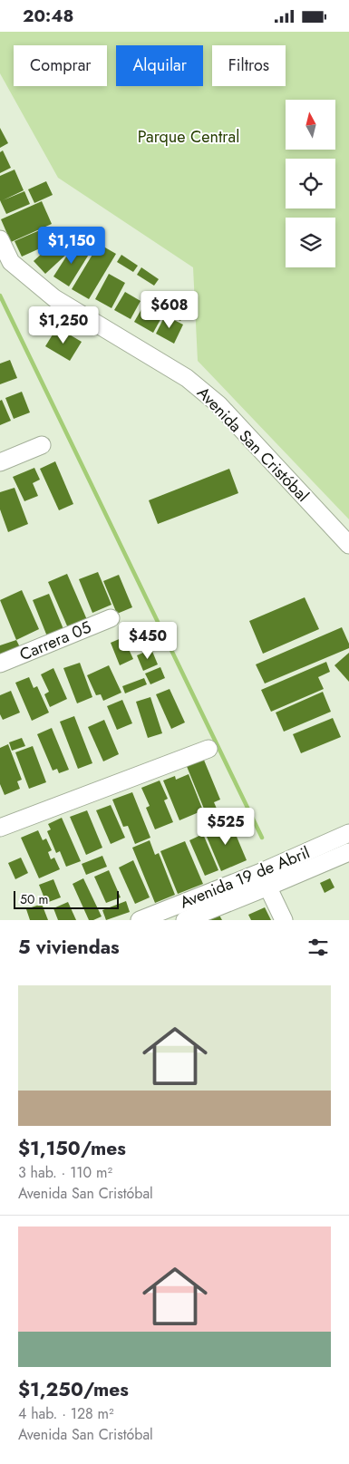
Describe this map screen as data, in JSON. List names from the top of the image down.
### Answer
{
  "streets": {
    "street": ["Avenida San Cristóbal", "Carrera 05", "Avenida 19 de Abril"]
  },
  "parks": ["Parque Central"],
  "scale_bar": "50 m",
  "north": "top",
  "page": {
    "status": "20:48",
    "chip": ["Comprar", "Alquilar", "Filtros"],
    "price": [
      "$1,150",
      "$608",
      "$1,250",
      "$450",
      "$525"
    ],
    "scale": "50 m",
    "heading": "5 viviendas",
    "list": [
      {
        "name": "$1,150/mes",
        "note": "3 hab. · 110 m² · Avenida San Cristóbal"
      },
      {
        "name": "$1,250/mes",
        "note": "4 hab. · 128 m² · Avenida San Cristóbal"
      }
    ]
  }
}
